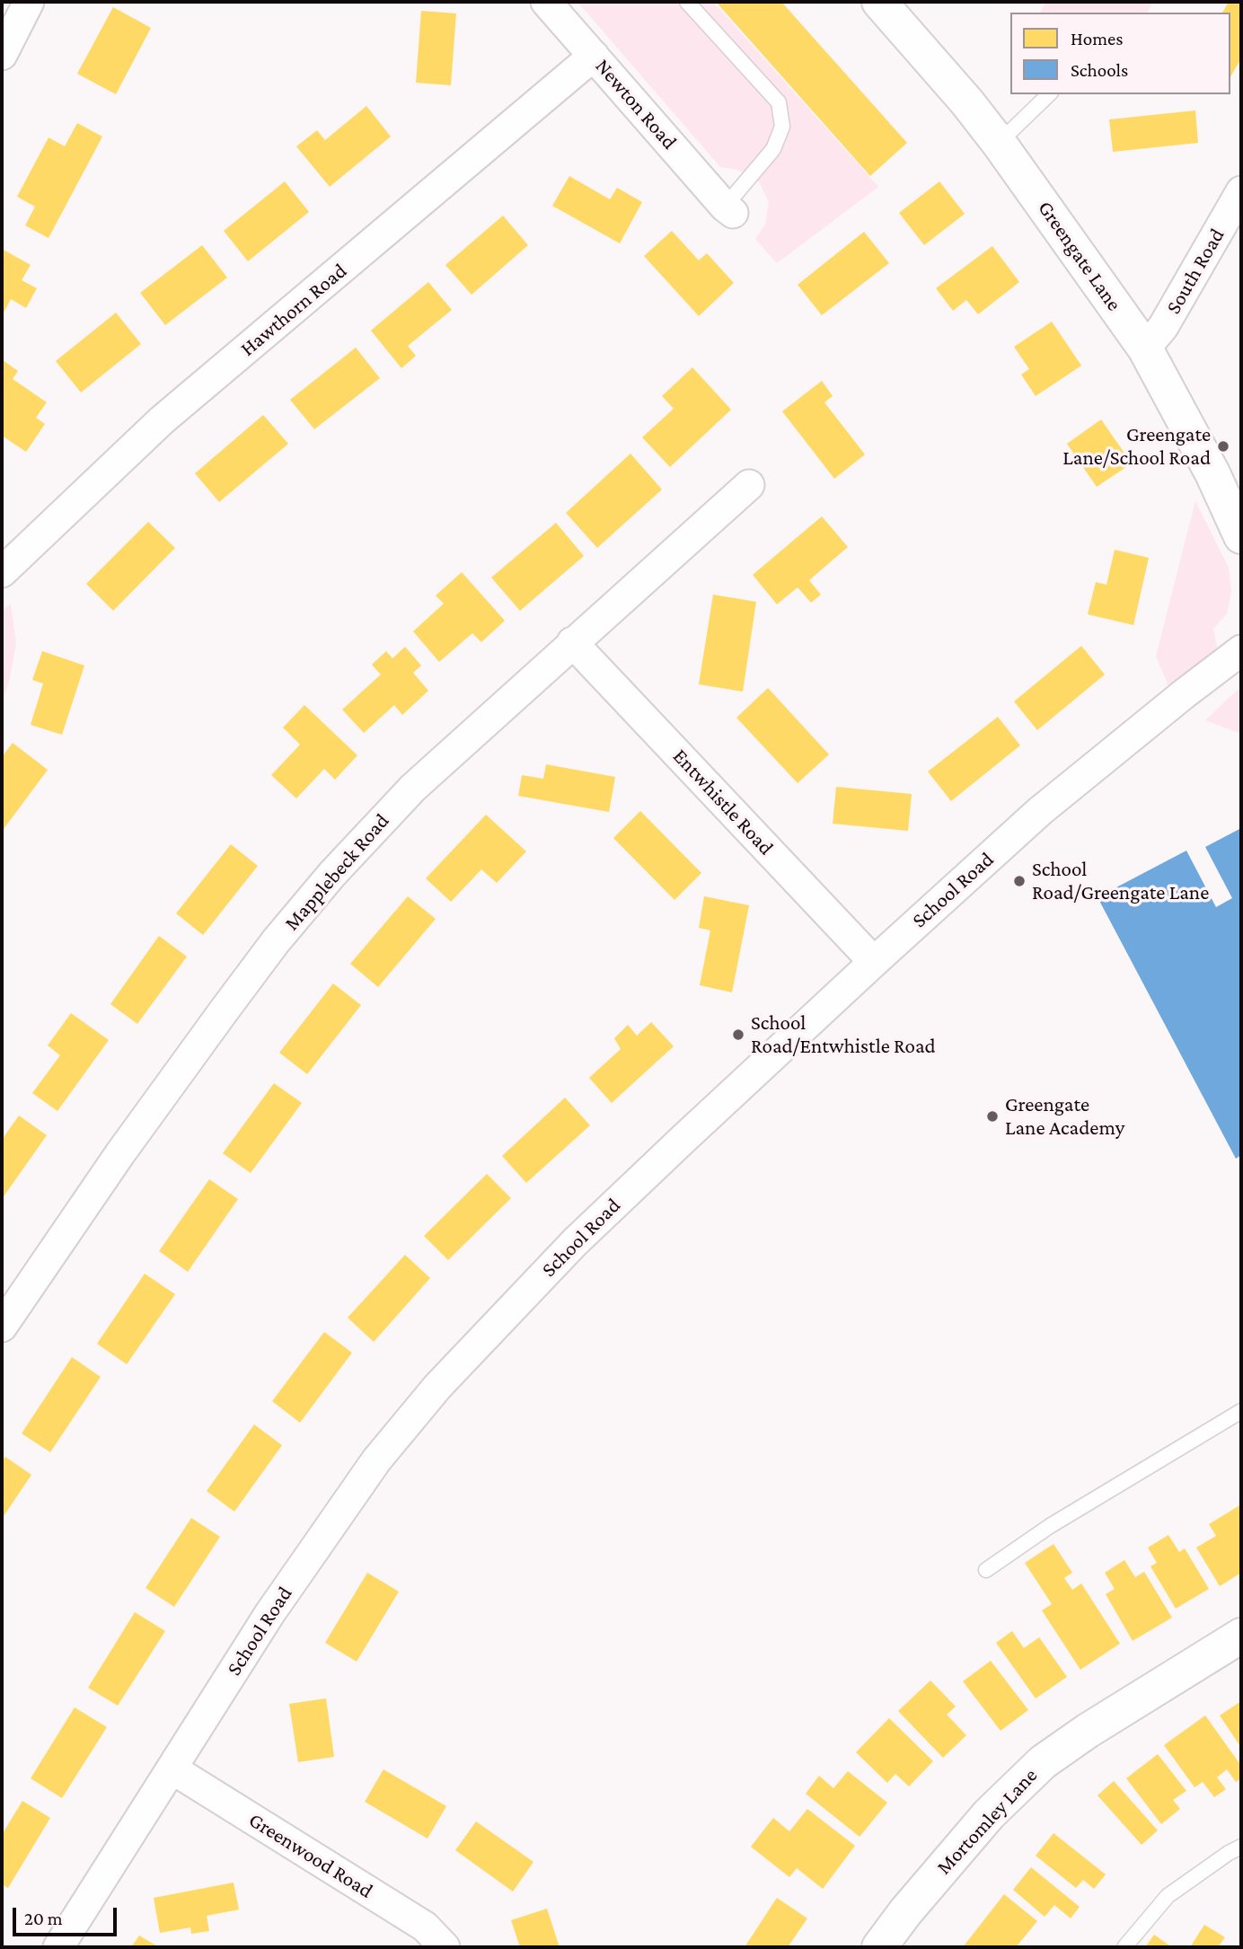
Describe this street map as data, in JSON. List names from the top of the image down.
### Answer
{
  "streets": {
    "street": [
      "Newton Road",
      "Greengate Lane",
      "South Road",
      "Hawthorn Road",
      "Entwhistle Road",
      "Mapplebeck Road",
      "School Road",
      "Mortomley Lane",
      "Greenwood Road"
    ]
  },
  "crossings": [
    ["Newton Road", "Hawthorn Road"],
    ["Greengate Lane", "South Road"],
    ["Entwhistle Road", "Mapplebeck Road"],
    ["Entwhistle Road", "School Road"],
    ["School Road", "Greenwood Road"]
  ],
  "places": [
    "Greengate Lane/School Road",
    "School Road/Greengate Lane",
    "School Road/Entwhistle Road",
    "Greengate Lane Academy"
  ],
  "legend": ["Homes", "Schools"],
  "scale_bar": "20 m"
}
